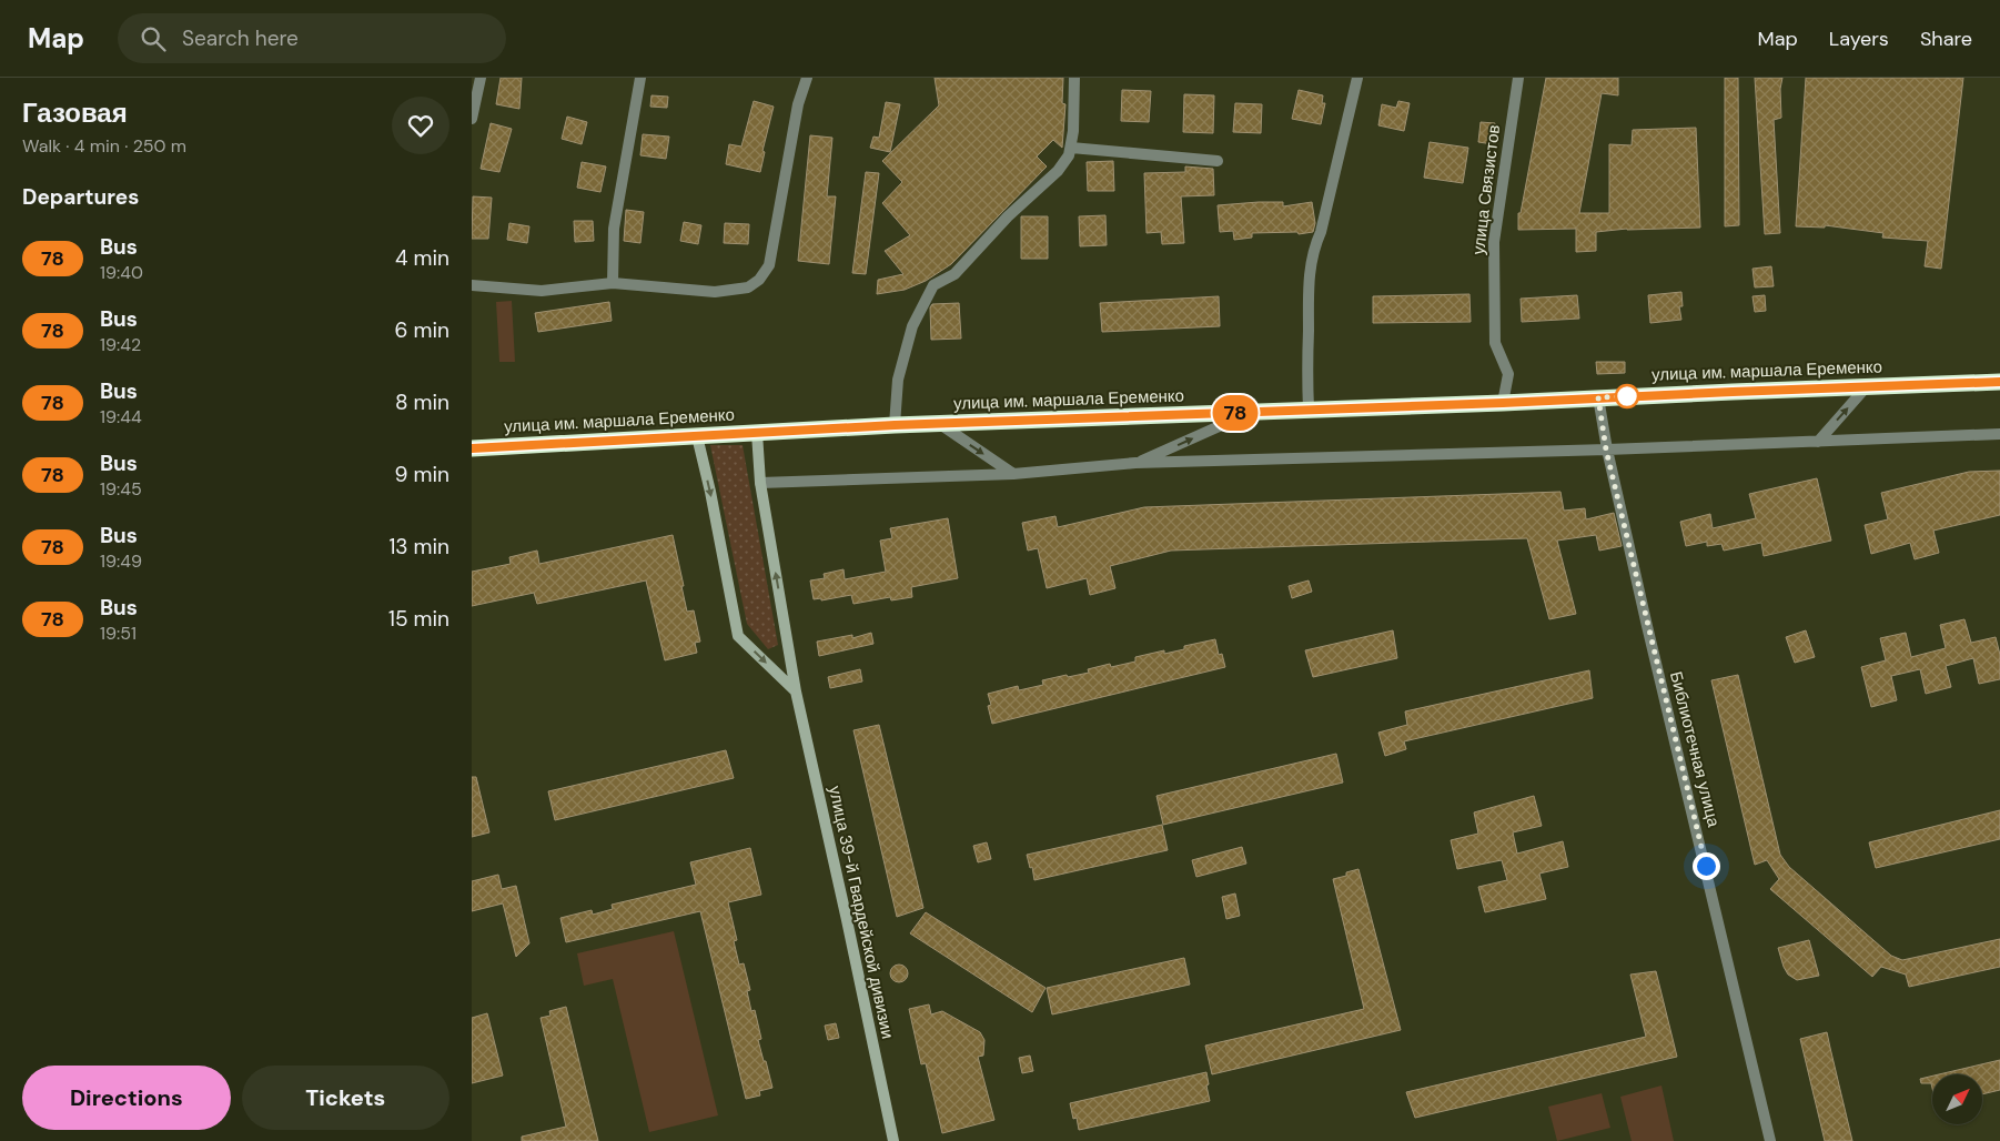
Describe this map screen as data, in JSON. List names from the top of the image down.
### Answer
{
  "streets": {
    "highway": ["улица им. маршала Еременко"],
    "main road": ["улица 39-й Гвардейской дивизии"],
    "street": ["улица Связистов", "Библиотечная улица"]
  },
  "crossings": [
    ["улица Связистов", "улица им. маршала Еременко"],
    ["улица им. маршала Еременко", "Библиотечная улица"],
    ["улица им. маршала Еременко", "улица 39-й Гвардейской дивизии"]
  ],
  "lines": ["bus line 78"],
  "north": "top right",
  "page": {
    "header": "Map",
    "search": "Search here",
    "nav": ["Map", "Layers", "Share"],
    "heading": [
      ["Газовая", "Walk · 4 min · 250 m"],
      "Departures"
    ],
    "on_map": "78",
    "list": [
      {
        "mark": "78",
        "name": "Bus",
        "note": "19:40",
        "value": "4 min"
      },
      {
        "mark": "78",
        "name": "Bus",
        "note": "19:42",
        "value": "6 min"
      },
      {
        "mark": "78",
        "name": "Bus",
        "note": "19:44",
        "value": "8 min"
      },
      {
        "mark": "78",
        "name": "Bus",
        "note": "19:45",
        "value": "9 min"
      },
      {
        "mark": "78",
        "name": "Bus",
        "note": "19:49",
        "value": "13 min"
      },
      {
        "mark": "78",
        "name": "Bus",
        "note": "19:51",
        "value": "15 min"
      }
    ],
    "buttons": ["Directions", "Tickets"]
  }
}
